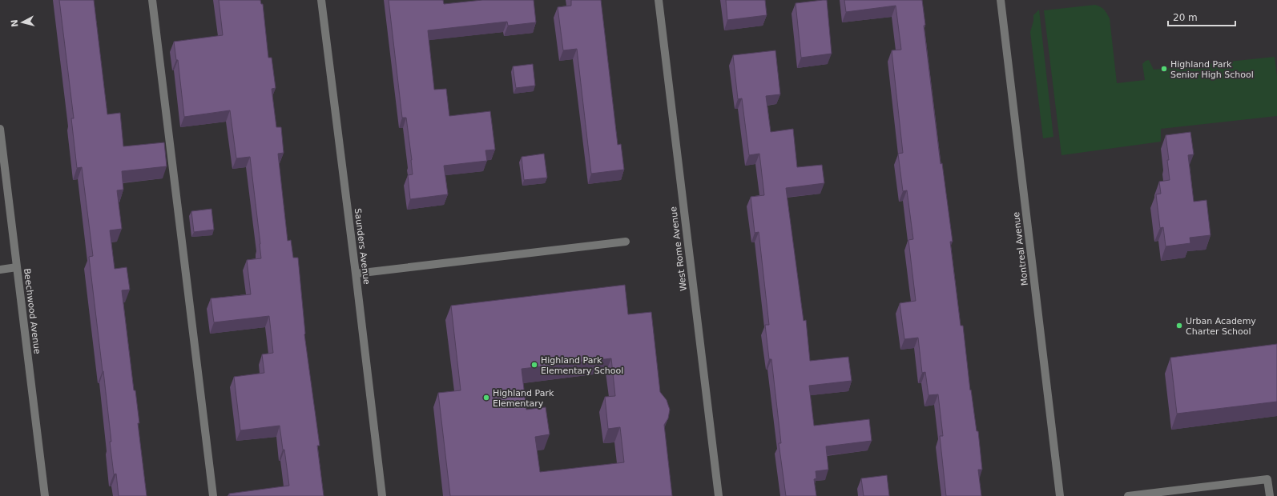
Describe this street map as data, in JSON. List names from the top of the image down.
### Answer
{
  "streets": {
    "street": [
      "Saunders Avenue",
      "West Rome Avenue",
      "Montreal Avenue",
      "Beechwood Avenue"
    ]
  },
  "places": [
    "Highland Park Senior High School",
    "Urban Academy Charter School",
    "Highland Park Elementary School",
    "Highland Park Elementary"
  ],
  "scale_bar": "20 m",
  "north": "left"
}
